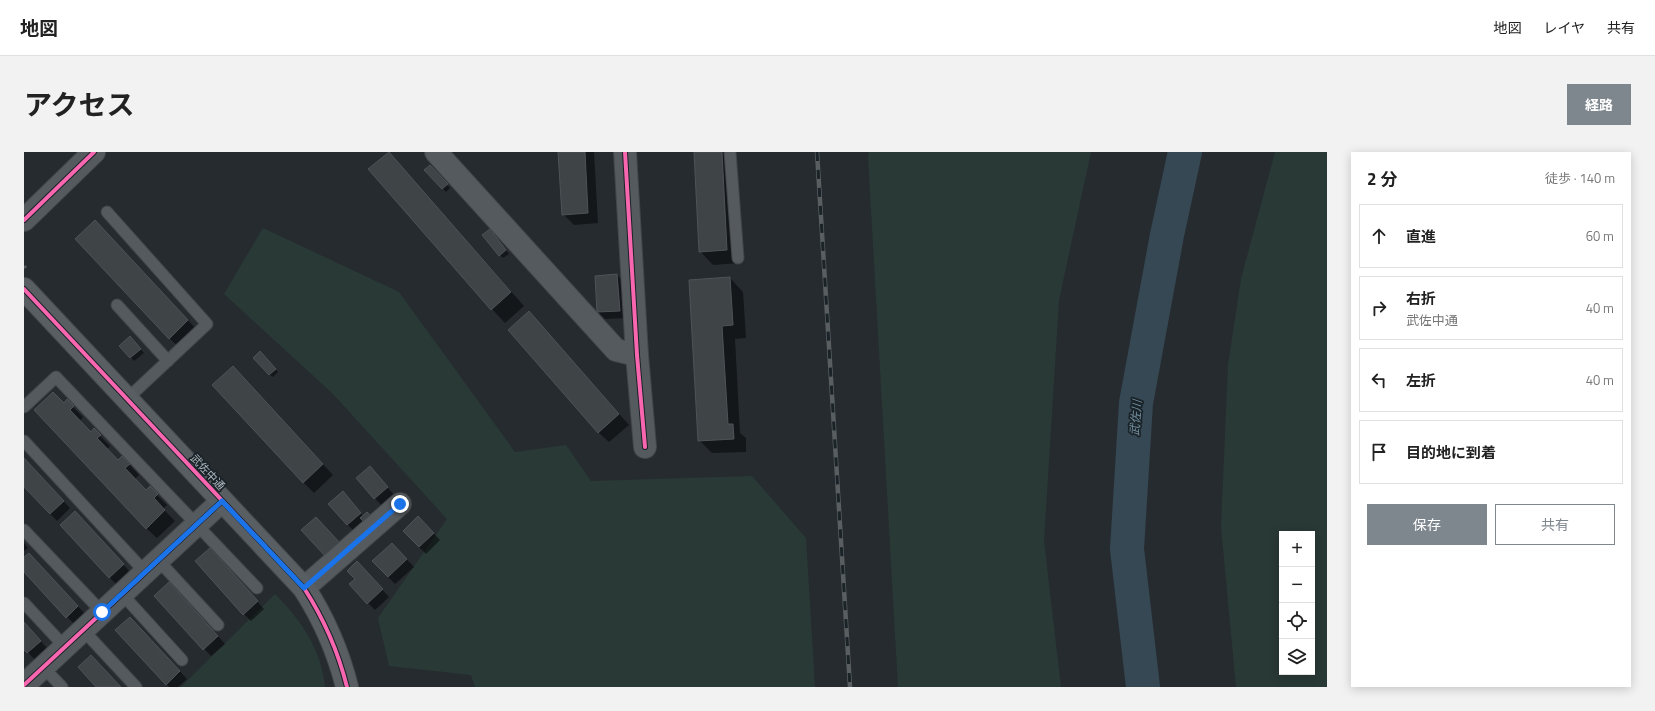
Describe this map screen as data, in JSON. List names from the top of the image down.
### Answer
{
  "streets": {
    "street": ["武佐中通"]
  },
  "water": ["武佐川"],
  "page": {
    "header": "地図",
    "nav": ["地図", "レイヤ", "共有"],
    "title": "アクセス",
    "buttons": [
      "経路",
      ["保存", "共有"]
    ],
    "heading": ["2 分", "徒歩 · 140 m"],
    "list": [
      ["直進", "60 m"],
      ["右折", "武佐中通", "40 m"],
      ["左折", "40 m"],
      "目的地に到着"
    ],
    "map_buttons": ["+", "−"]
  }
}
